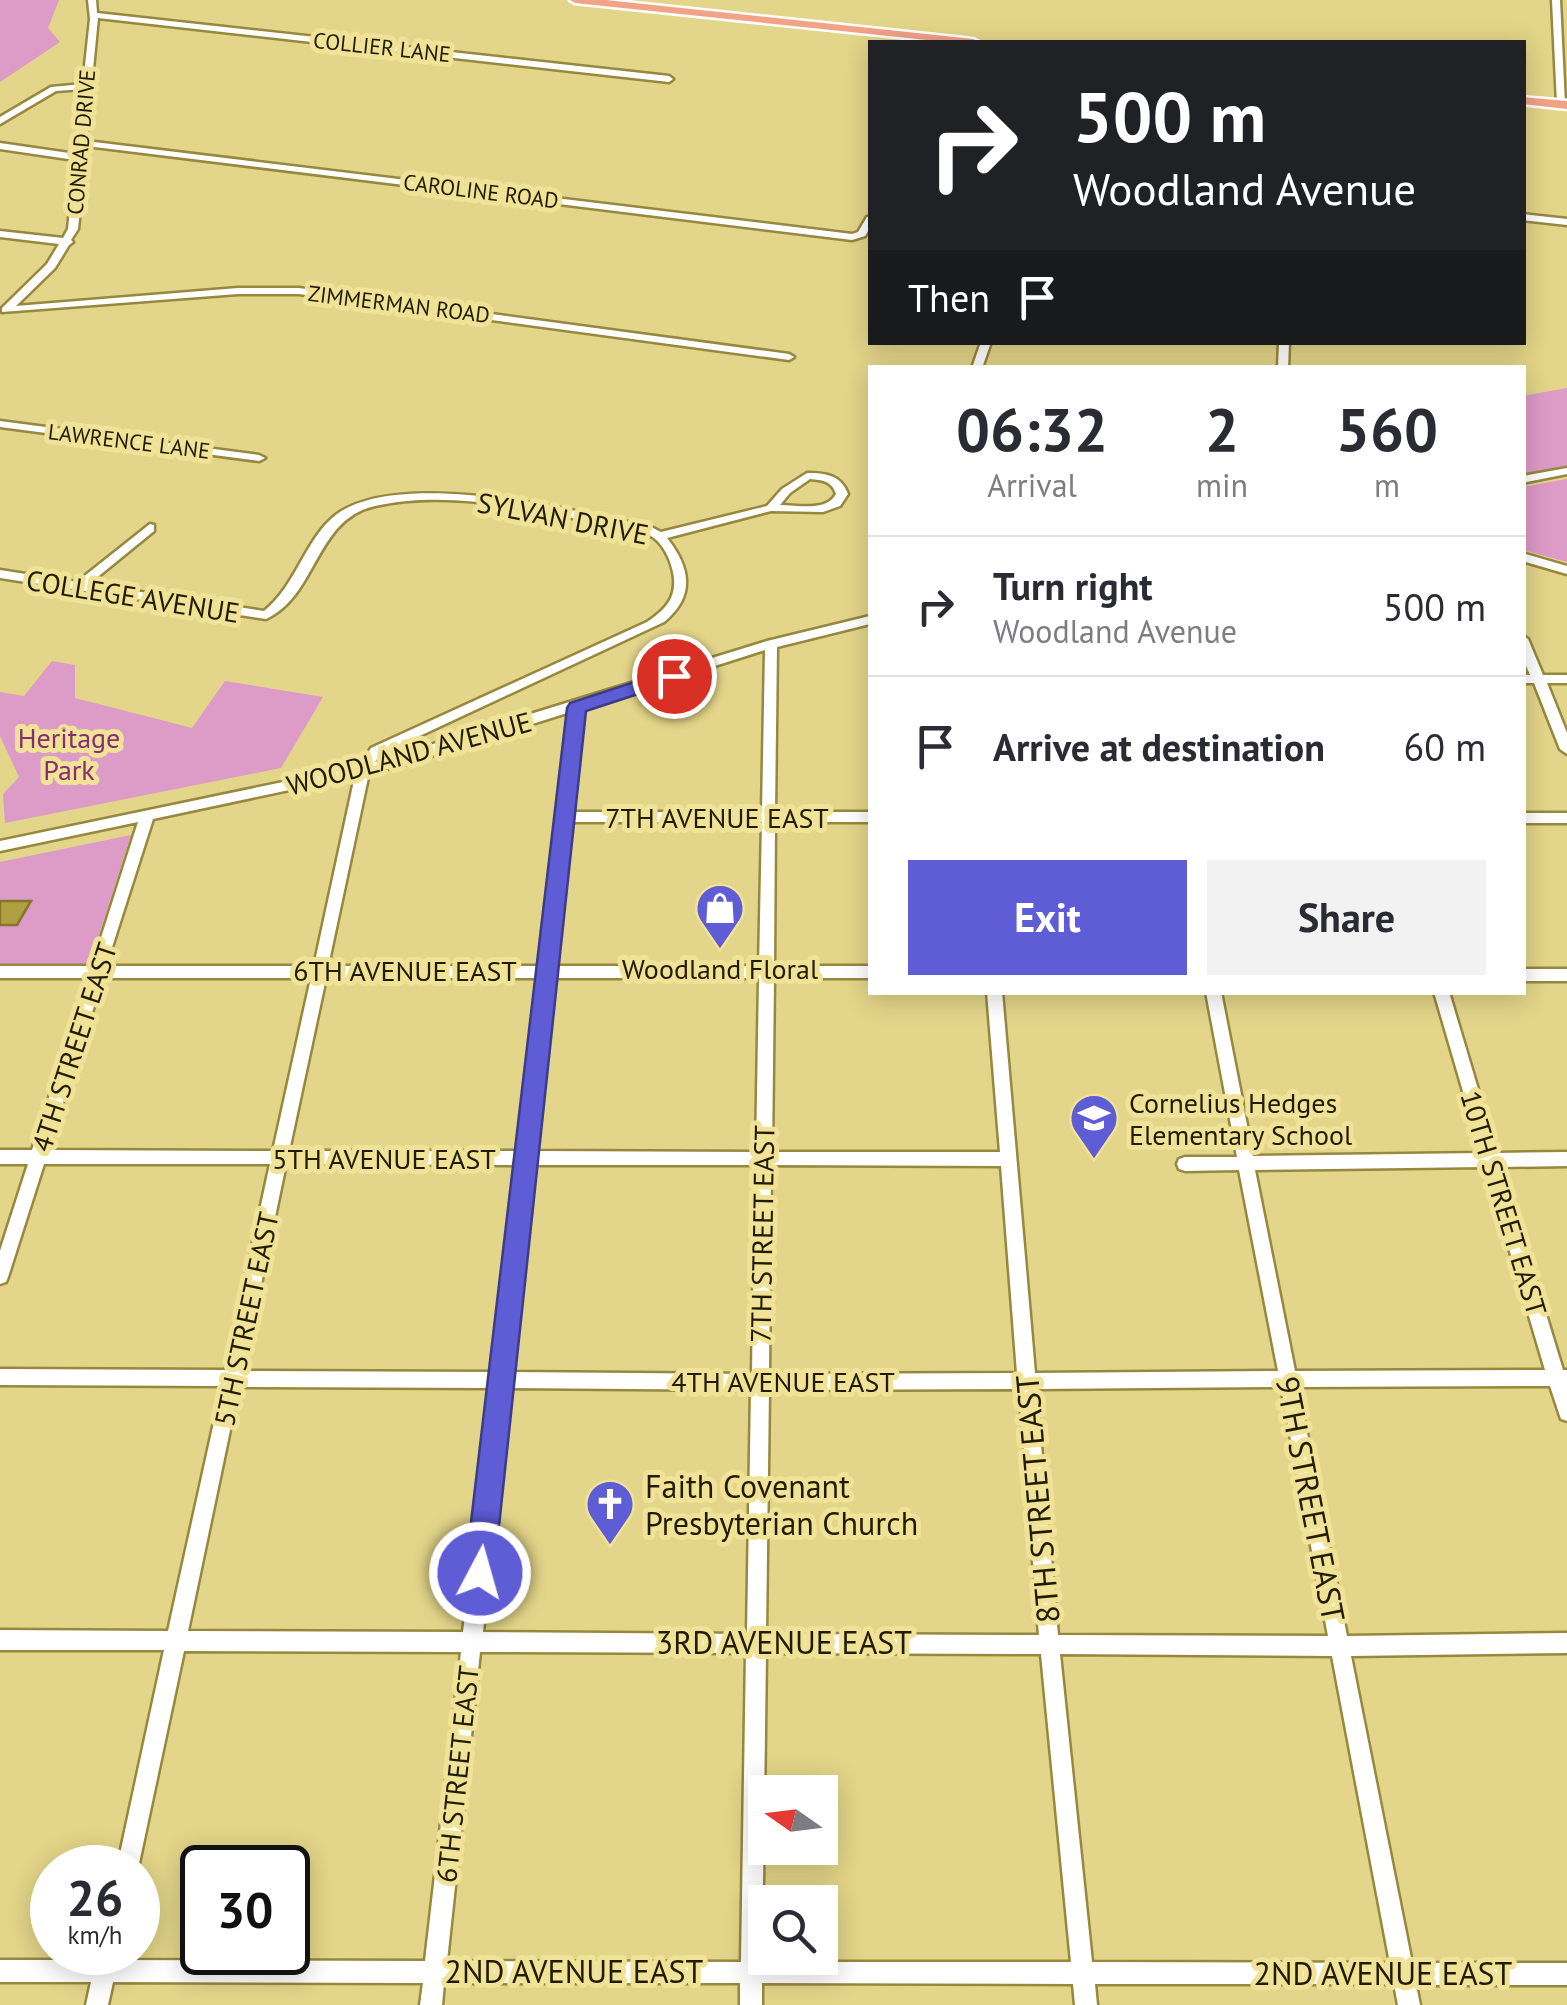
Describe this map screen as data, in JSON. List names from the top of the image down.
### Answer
{
  "streets": {
    "street": [
      "COLLIER LANE",
      "CONRAD DRIVE",
      "CAROLINE ROAD",
      "ZIMMERMAN ROAD",
      "LAWRENCE LANE",
      "SYLVAN DRIVE",
      "COLLEGE AVENUE",
      "WOODLAND AVENUE",
      "7TH AVENUE EAST",
      "6TH AVENUE EAST",
      "4TH STREET EAST",
      "5TH AVENUE EAST",
      "10TH STREET EAST",
      "7TH STREET EAST",
      "5TH STREET EAST",
      "4TH AVENUE EAST",
      "8TH STREET EAST",
      "9TH STREET EAST",
      "3RD AVENUE EAST",
      "6TH STREET EAST",
      "2ND AVENUE EAST"
    ]
  },
  "crossings": [
    ["COLLIER LANE", "CONRAD DRIVE"],
    ["CONRAD DRIVE", "CAROLINE ROAD"],
    ["CONRAD DRIVE", "ZIMMERMAN ROAD"],
    ["SYLVAN DRIVE", "COLLEGE AVENUE"],
    ["SYLVAN DRIVE", "WOODLAND AVENUE"],
    ["SYLVAN DRIVE", "5TH STREET EAST"],
    ["WOODLAND AVENUE", "4TH STREET EAST"],
    ["WOODLAND AVENUE", "7TH STREET EAST"],
    ["WOODLAND AVENUE", "5TH STREET EAST"],
    ["WOODLAND AVENUE", "6TH STREET EAST"],
    ["7TH AVENUE EAST", "7TH STREET EAST"],
    ["7TH AVENUE EAST", "6TH STREET EAST"],
    ["6TH AVENUE EAST", "4TH STREET EAST"],
    ["6TH AVENUE EAST", "7TH STREET EAST"],
    ["6TH AVENUE EAST", "5TH STREET EAST"],
    ["6TH AVENUE EAST", "6TH STREET EAST"],
    ["4TH STREET EAST", "5TH AVENUE EAST"],
    ["5TH AVENUE EAST", "7TH STREET EAST"],
    ["5TH AVENUE EAST", "5TH STREET EAST"],
    ["5TH AVENUE EAST", "8TH STREET EAST"],
    ["5TH AVENUE EAST", "6TH STREET EAST"],
    ["10TH STREET EAST", "4TH AVENUE EAST"],
    ["7TH STREET EAST", "4TH AVENUE EAST"],
    ["7TH STREET EAST", "3RD AVENUE EAST"],
    ["5TH STREET EAST", "4TH AVENUE EAST"],
    ["5TH STREET EAST", "3RD AVENUE EAST"],
    ["4TH AVENUE EAST", "8TH STREET EAST"],
    ["4TH AVENUE EAST", "9TH STREET EAST"],
    ["4TH AVENUE EAST", "6TH STREET EAST"],
    ["8TH STREET EAST", "3RD AVENUE EAST"],
    ["8TH STREET EAST", "2ND AVENUE EAST"],
    ["9TH STREET EAST", "3RD AVENUE EAST"],
    ["9TH STREET EAST", "2ND AVENUE EAST"],
    ["3RD AVENUE EAST", "6TH STREET EAST"],
    ["6TH STREET EAST", "2ND AVENUE EAST"]
  ],
  "parks": ["Heritage Park"],
  "places": {
    "shop": ["Woodland Floral"],
    "school or university": ["Cornelius Hedges Elementary School"],
    "church": ["Faith Covenant Presbyterian Church"]
  },
  "north": "left",
  "page": {
    "turn": ["500 m", "Woodland Avenue"],
    "then": "Then",
    "eta": [
      "06:32",
      "Arrival",
      "2",
      "min",
      "560",
      "m"
    ],
    "list": [
      {
        "name": "Turn right",
        "note": "Woodland Avenue",
        "value": "500 m"
      },
      {
        "name": "Arrive at destination",
        "value": "60 m"
      }
    ],
    "buttons": ["Exit", "Share"],
    "speed": "26 km/h",
    "limit": "30"
  }
}
